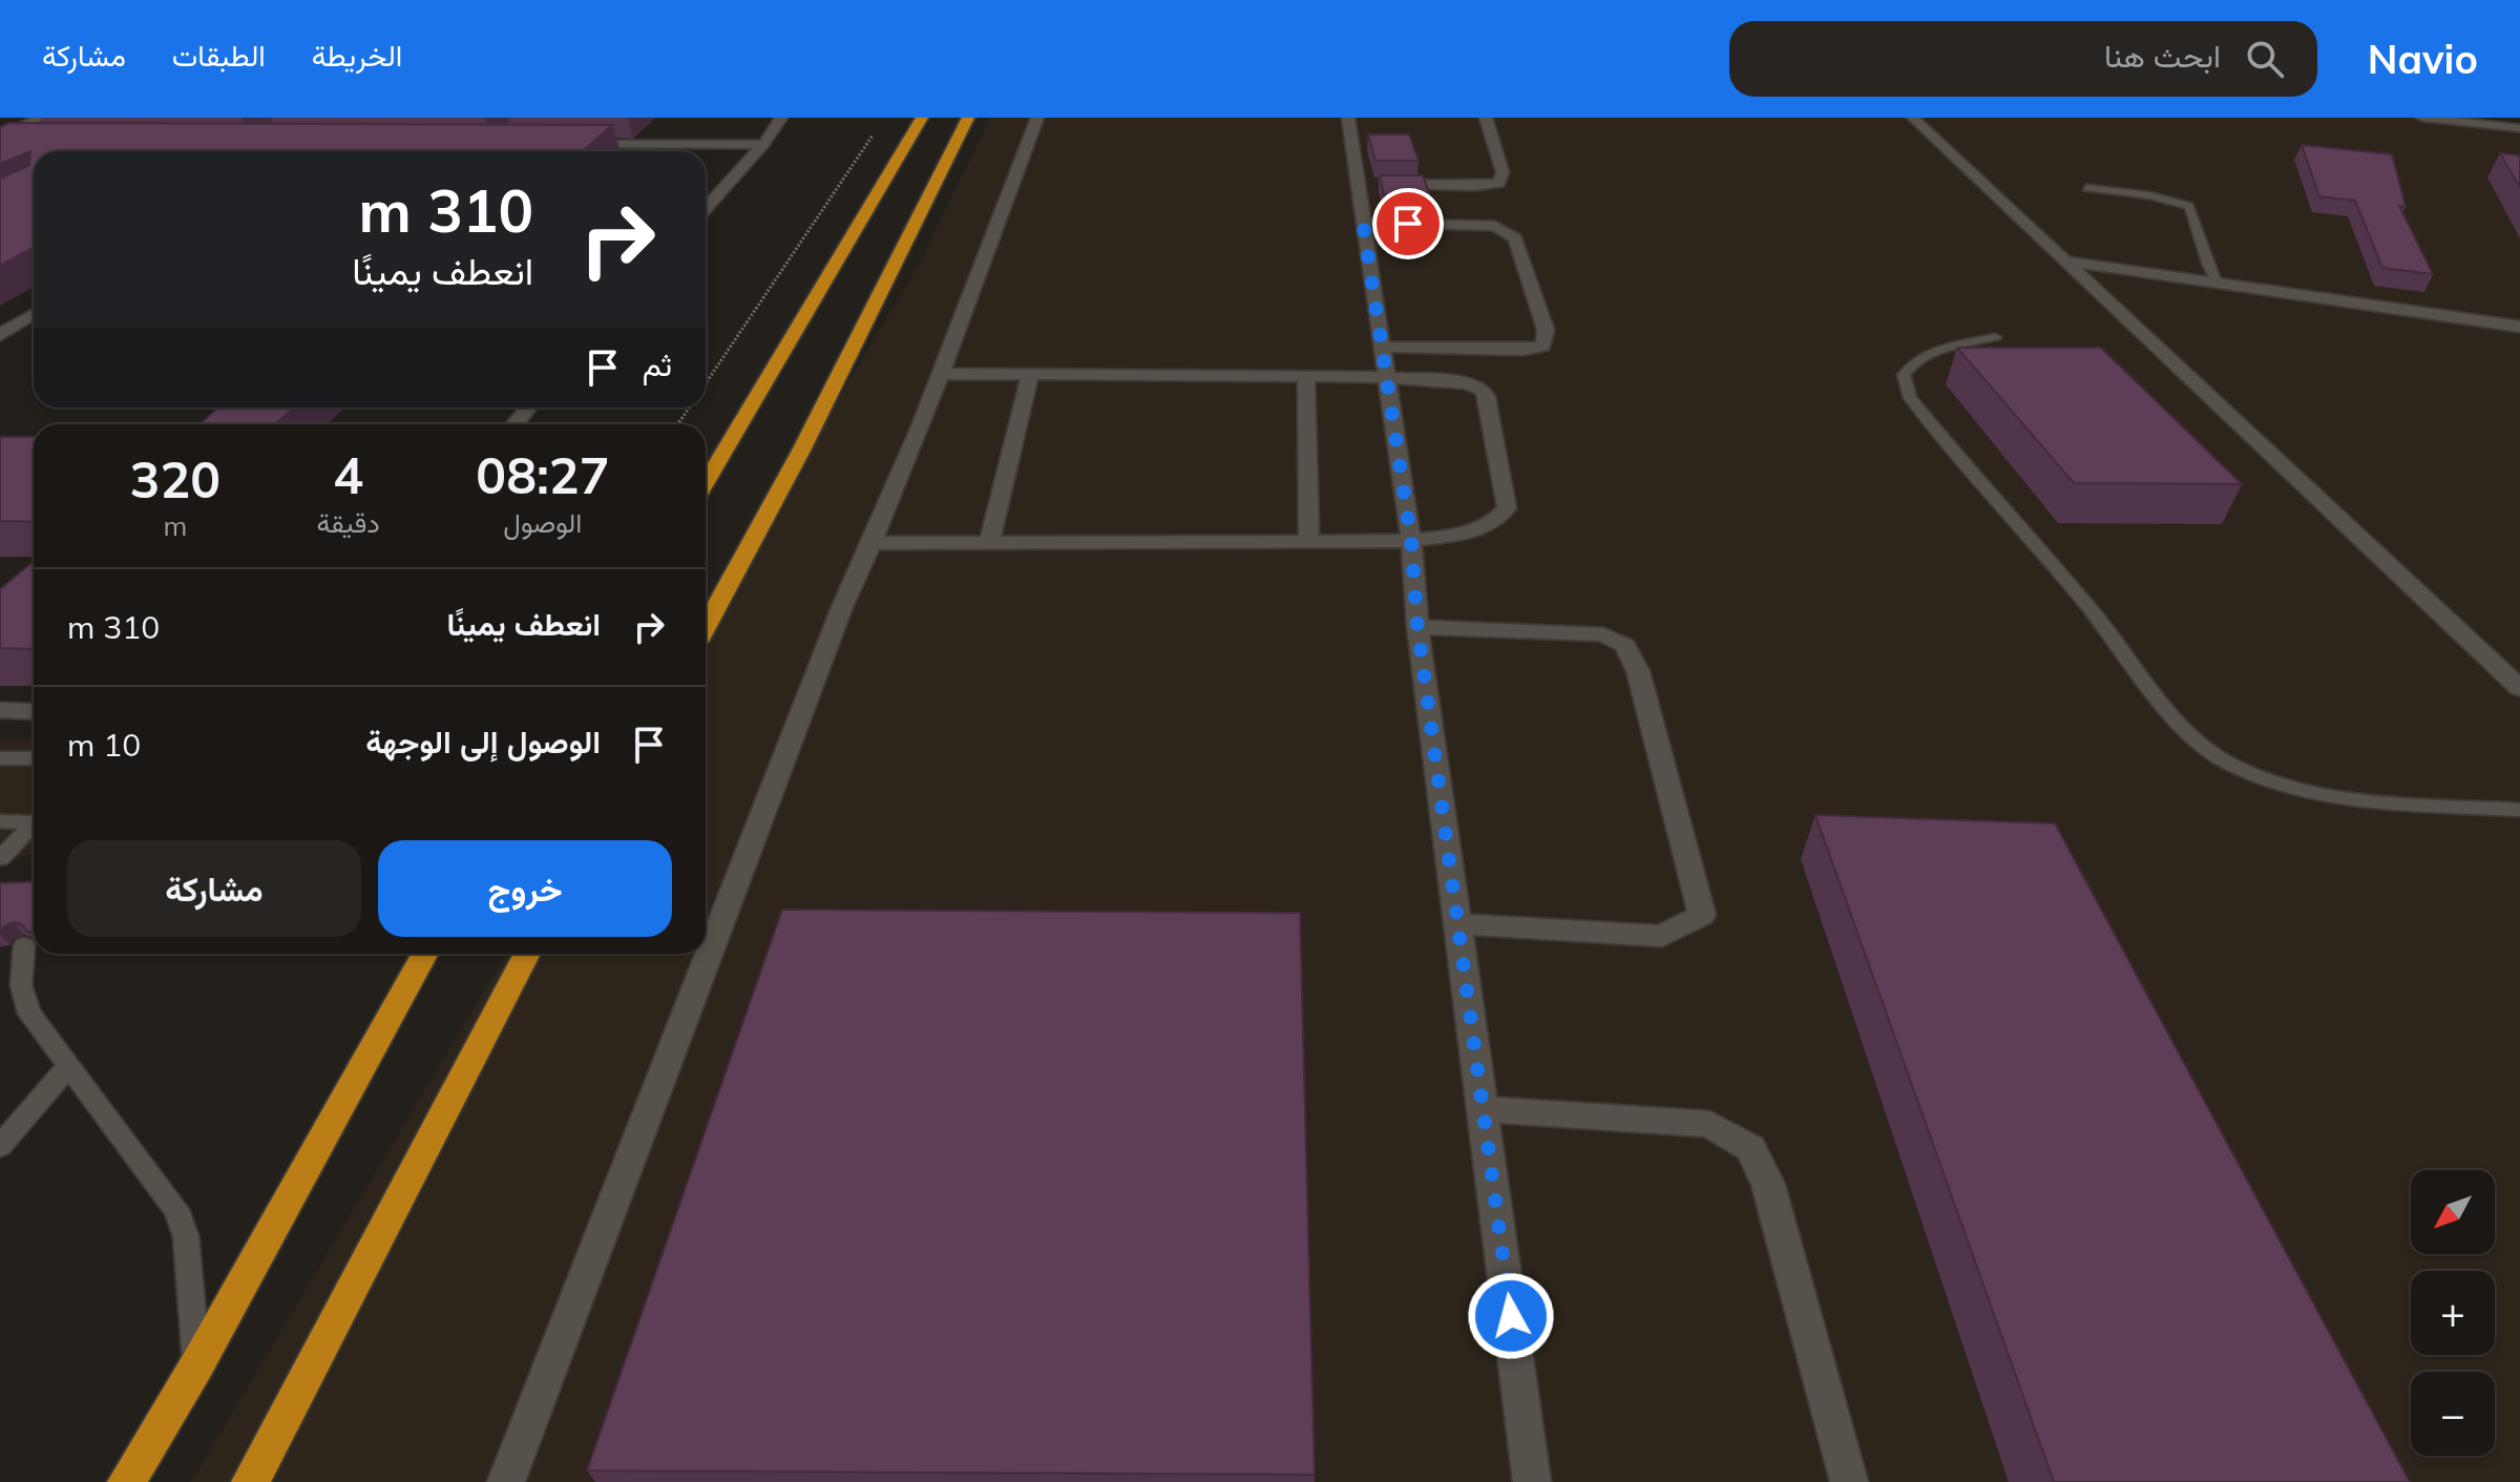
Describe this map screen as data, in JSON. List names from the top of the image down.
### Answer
{
  "north": "bottom left",
  "page": {
    "header": "Navio",
    "search": "ابحث هنا",
    "nav": ["الخريطة", "الطبقات", "مشاركة"],
    "turn": ["310 m", "انعطف يمينًا"],
    "then": "ثم",
    "eta": [
      "08:27",
      "الوصول",
      "4",
      "دقيقة",
      "320",
      "m"
    ],
    "list": [
      {
        "name": "انعطف يمينًا",
        "value": "310 m"
      },
      {
        "name": "الوصول إلى الوجهة",
        "value": "10 m"
      }
    ],
    "buttons": ["خروج", "مشاركة"],
    "map_buttons": ["+", "−"]
  }
}
